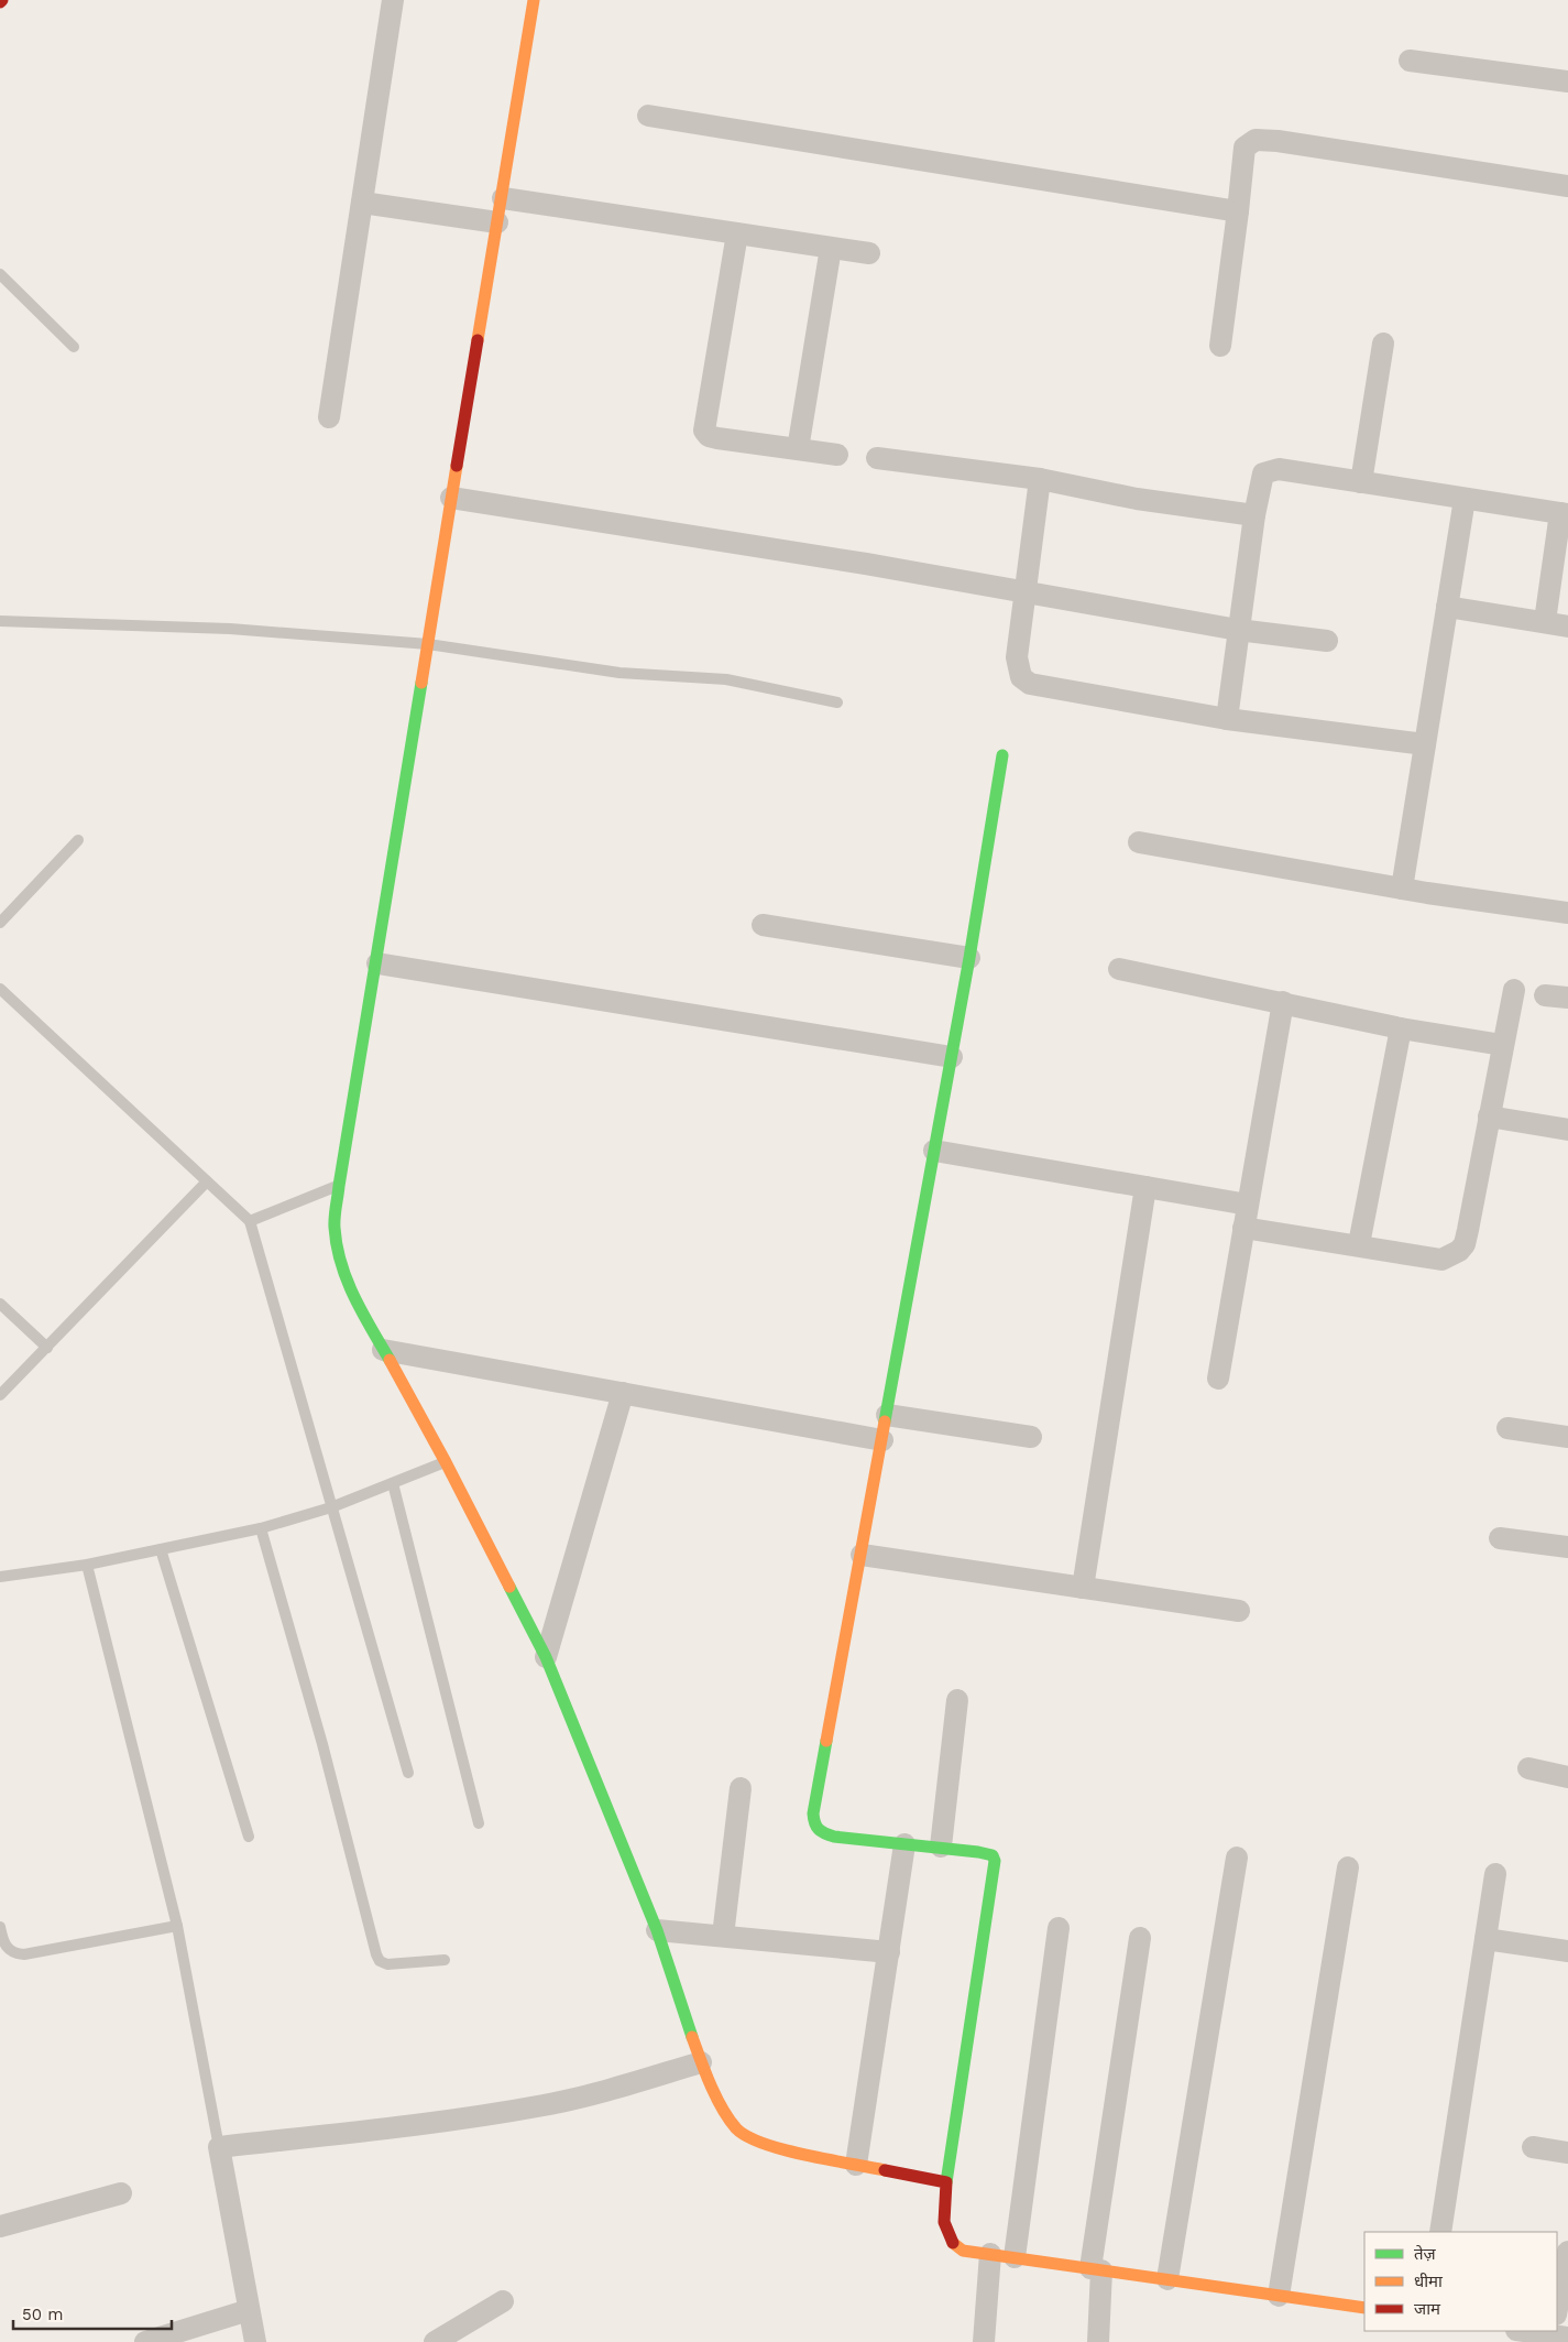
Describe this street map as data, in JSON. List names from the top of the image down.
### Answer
{
  "legend": ["तेज़", "धीमा", "जाम"],
  "scale_bar": "50 m"
}
